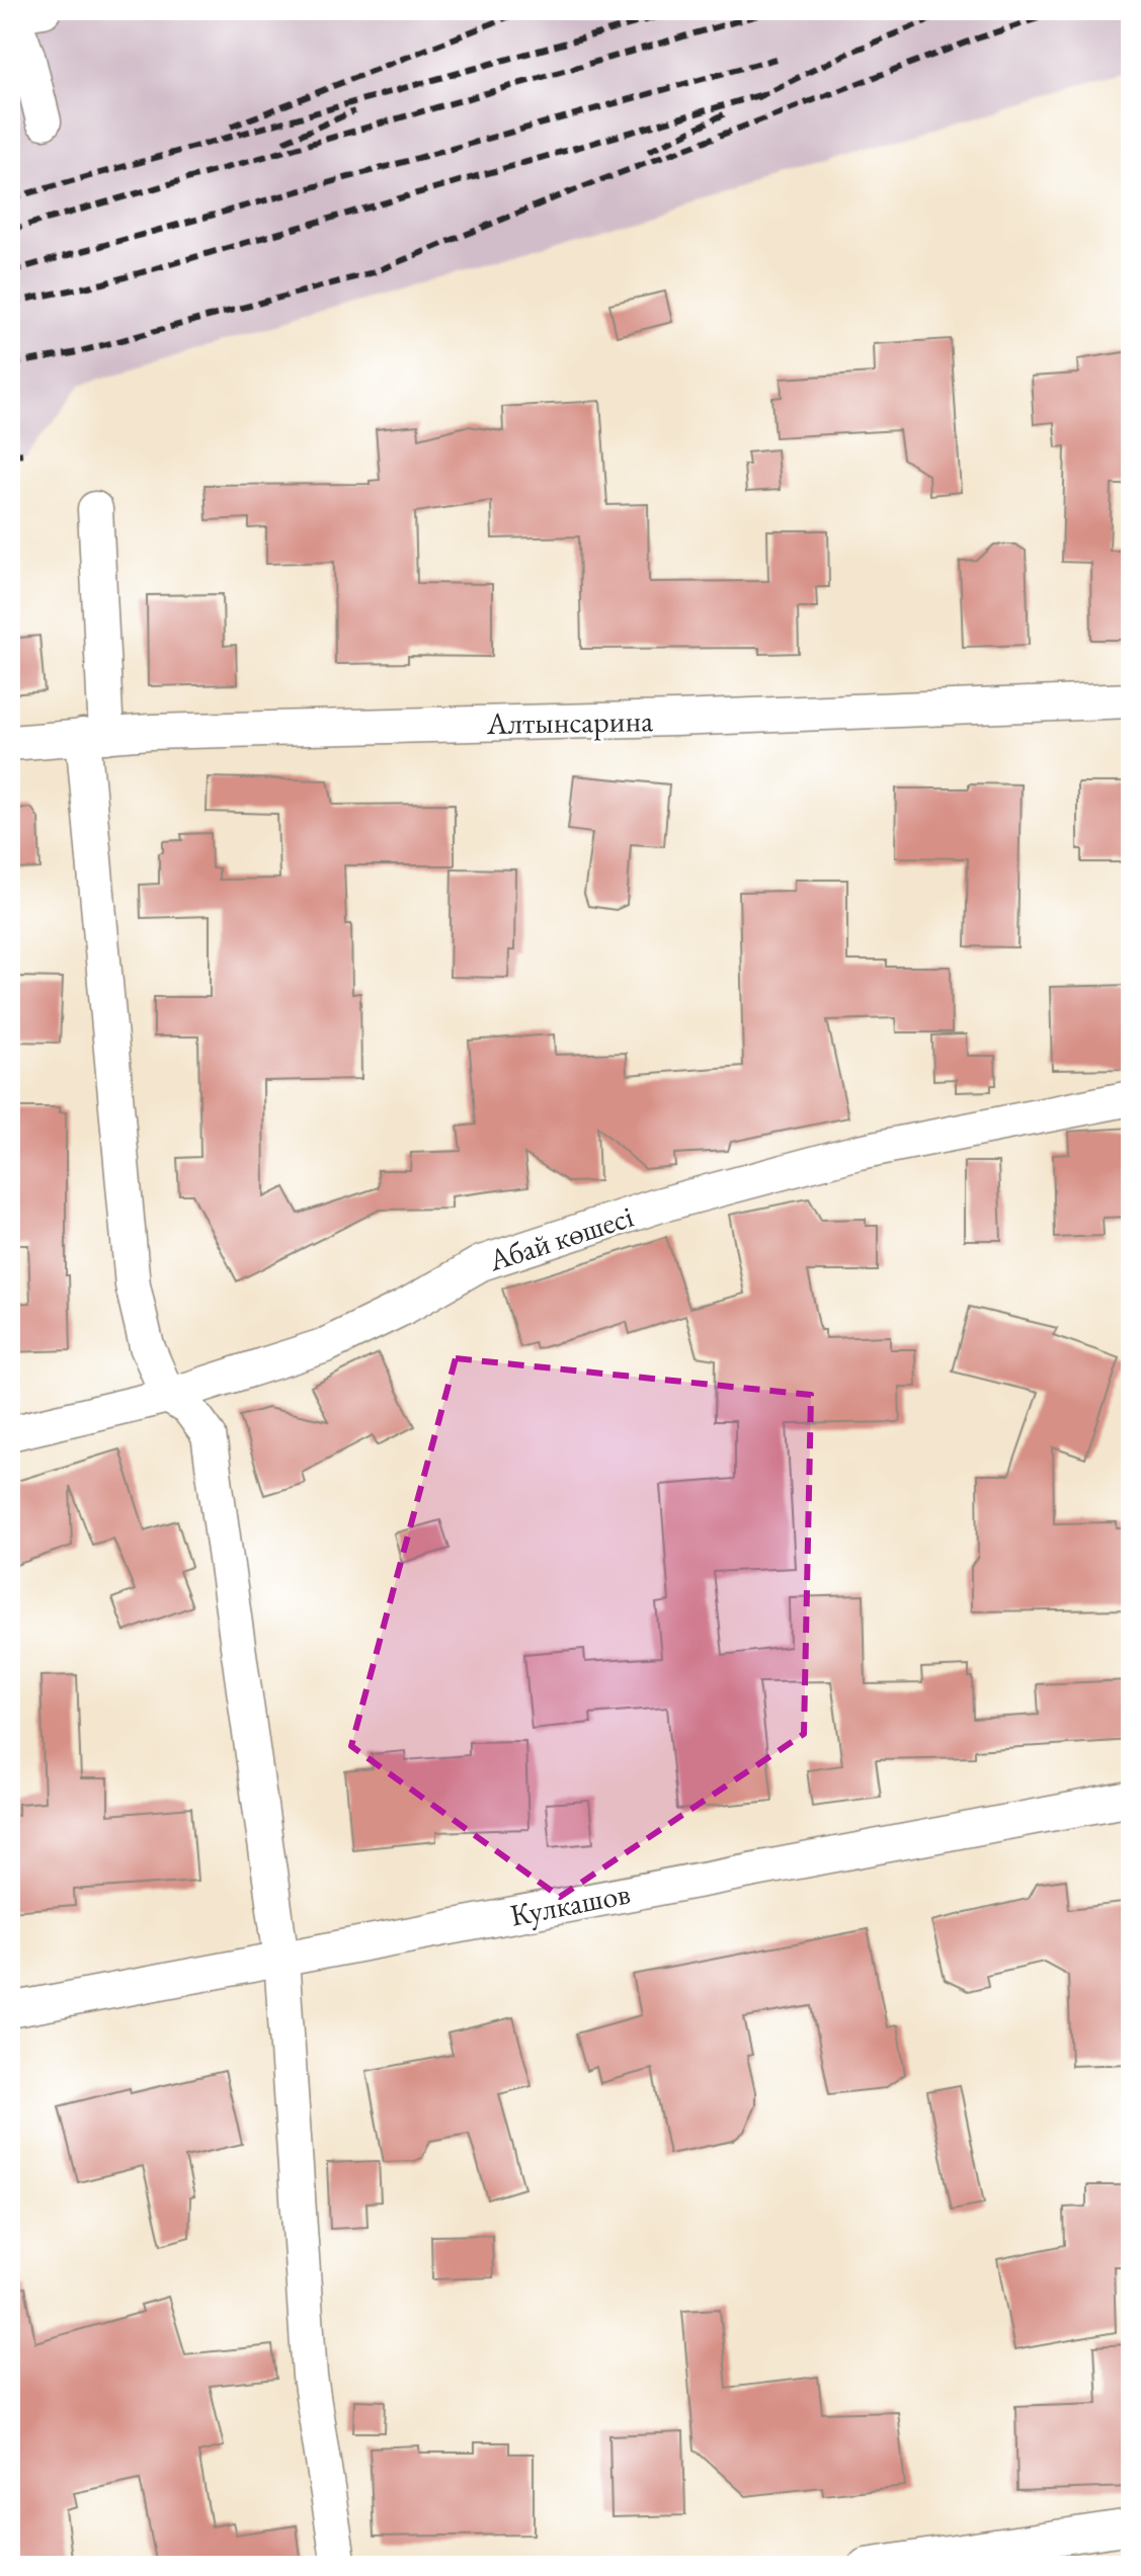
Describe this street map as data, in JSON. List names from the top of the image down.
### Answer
{
  "streets": {
    "street": ["Алтынсарина", "Абай көшесі", "Кулкашов"]
  }
}
